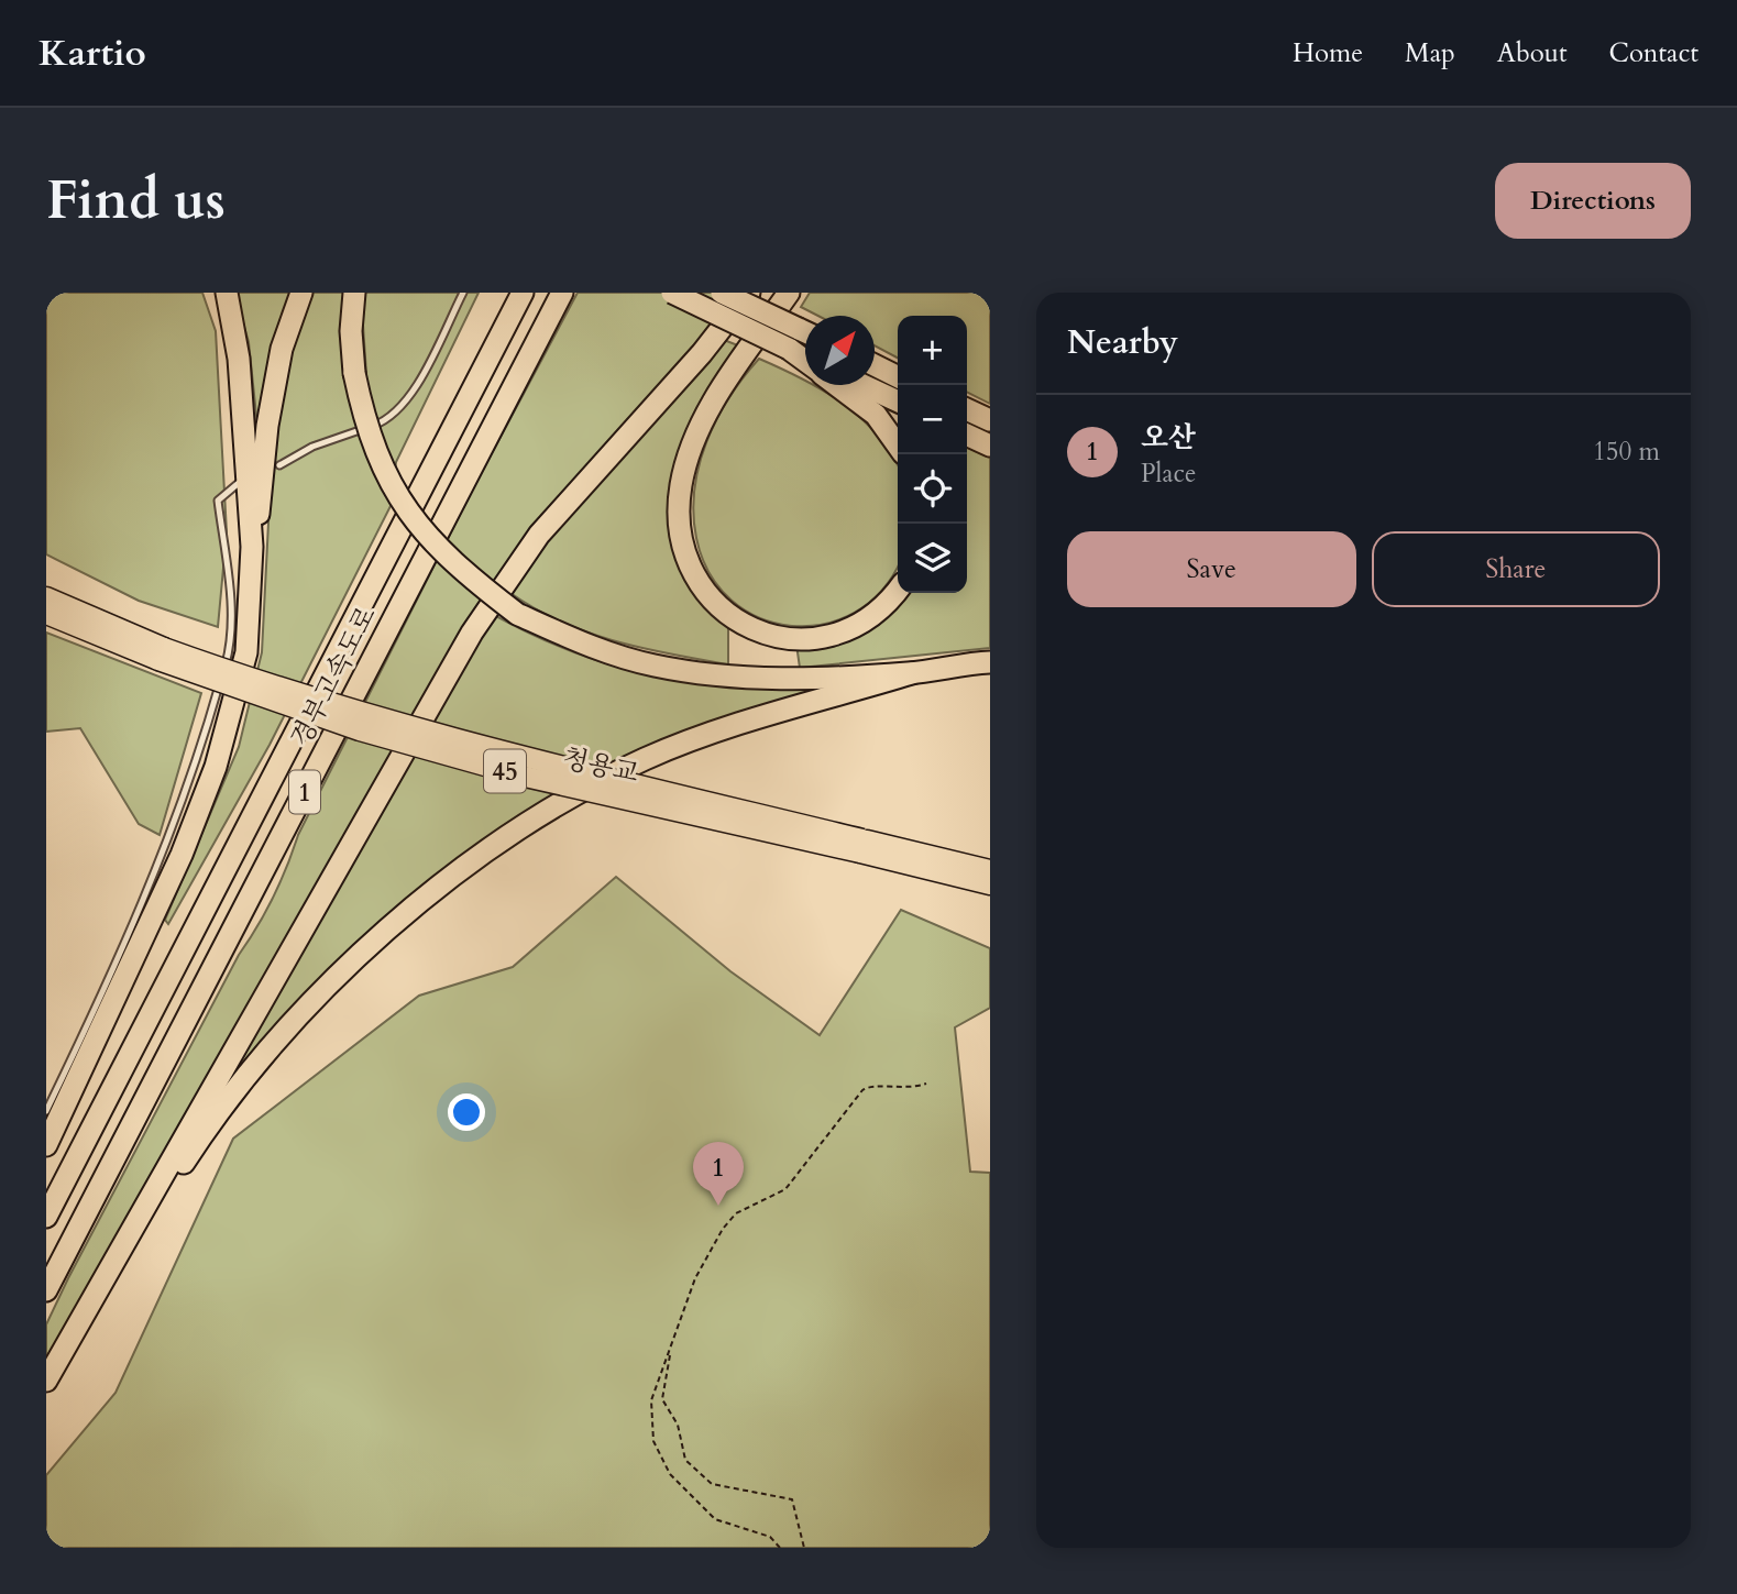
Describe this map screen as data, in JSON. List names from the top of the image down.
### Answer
{
  "streets": {
    "highway": [
      "경부고속도로",
      "청용교",
      "45",
      "1"
    ]
  },
  "crossings": [
    ["청용교", "45"]
  ],
  "north": "top right",
  "page": {
    "header": "Kartio",
    "nav": [
      "Home",
      "Map",
      "About",
      "Contact"
    ],
    "buttons": [
      "Directions",
      ["Save", "Share"]
    ],
    "title": "Find us",
    "heading": "Nearby",
    "map_buttons": ["+", "−"],
    "list": [
      {
        "mark": "1",
        "name": "오산",
        "note": "Place",
        "value": "150 m"
      }
    ],
    "pins": "1"
  }
}
